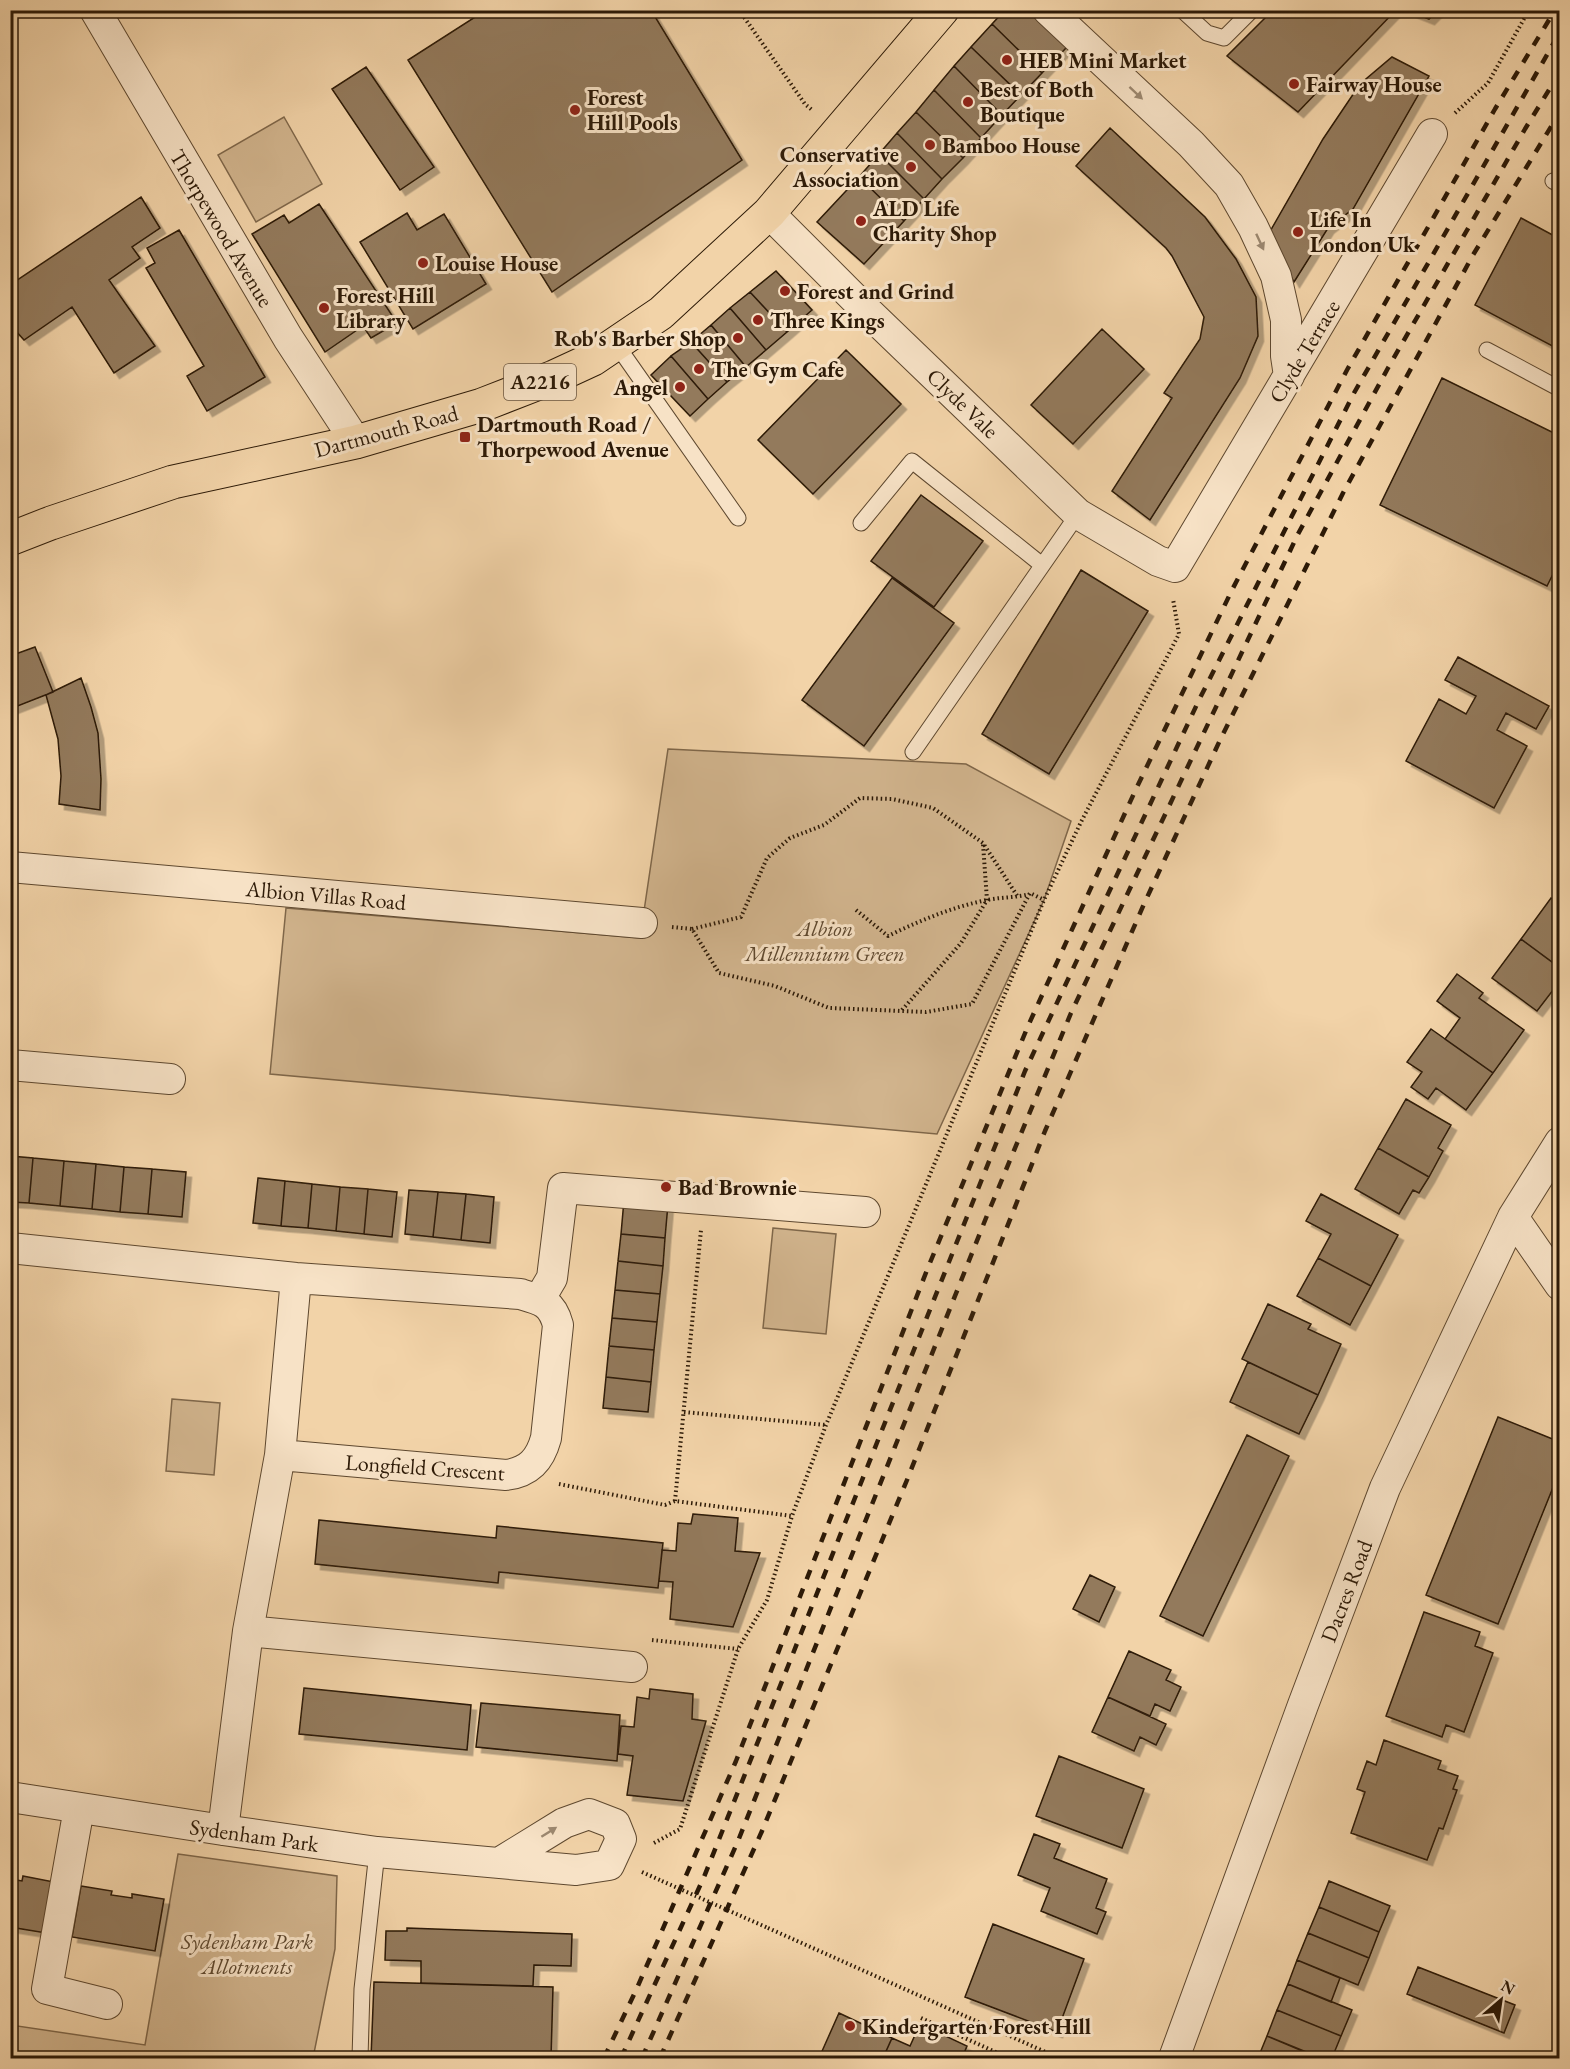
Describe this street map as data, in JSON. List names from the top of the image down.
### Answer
{
  "streets": {
    "main road": ["A2216", "Dartmouth Road"],
    "street": [
      "Thorpewood Avenue",
      "Clyde Terrace",
      "Clyde Vale",
      "Albion Villas Road",
      "Longfield Crescent",
      "Dacres Road",
      "Sydenham Park"
    ]
  },
  "crossings": [
    ["Thorpewood Avenue", "Dartmouth Road"],
    ["Clyde Terrace", "Clyde Vale"],
    ["Clyde Vale", "Dartmouth Road"]
  ],
  "parks": ["Albion Millennium Green", "Sydenham Park Allotments"],
  "places": {
    "other": [
      "HEB Mini Market",
      "Fairway House",
      "Best of Both Boutique",
      "Forest Hill Pools",
      "Bamboo House",
      "Conservative Association",
      "ALD Life Charity Shop",
      "Life In London Uk",
      "Louise House",
      "Forest and Grind",
      "Forest Hill Library",
      "Three Kings",
      "Rob's Barber Shop",
      "The Gym Cafe",
      "Angel",
      "Bad Brownie",
      "Kindergarten Forest Hill"
    ],
    "transit": ["Dartmouth Road / Thorpewood Avenue"]
  },
  "north": "top right"
}
